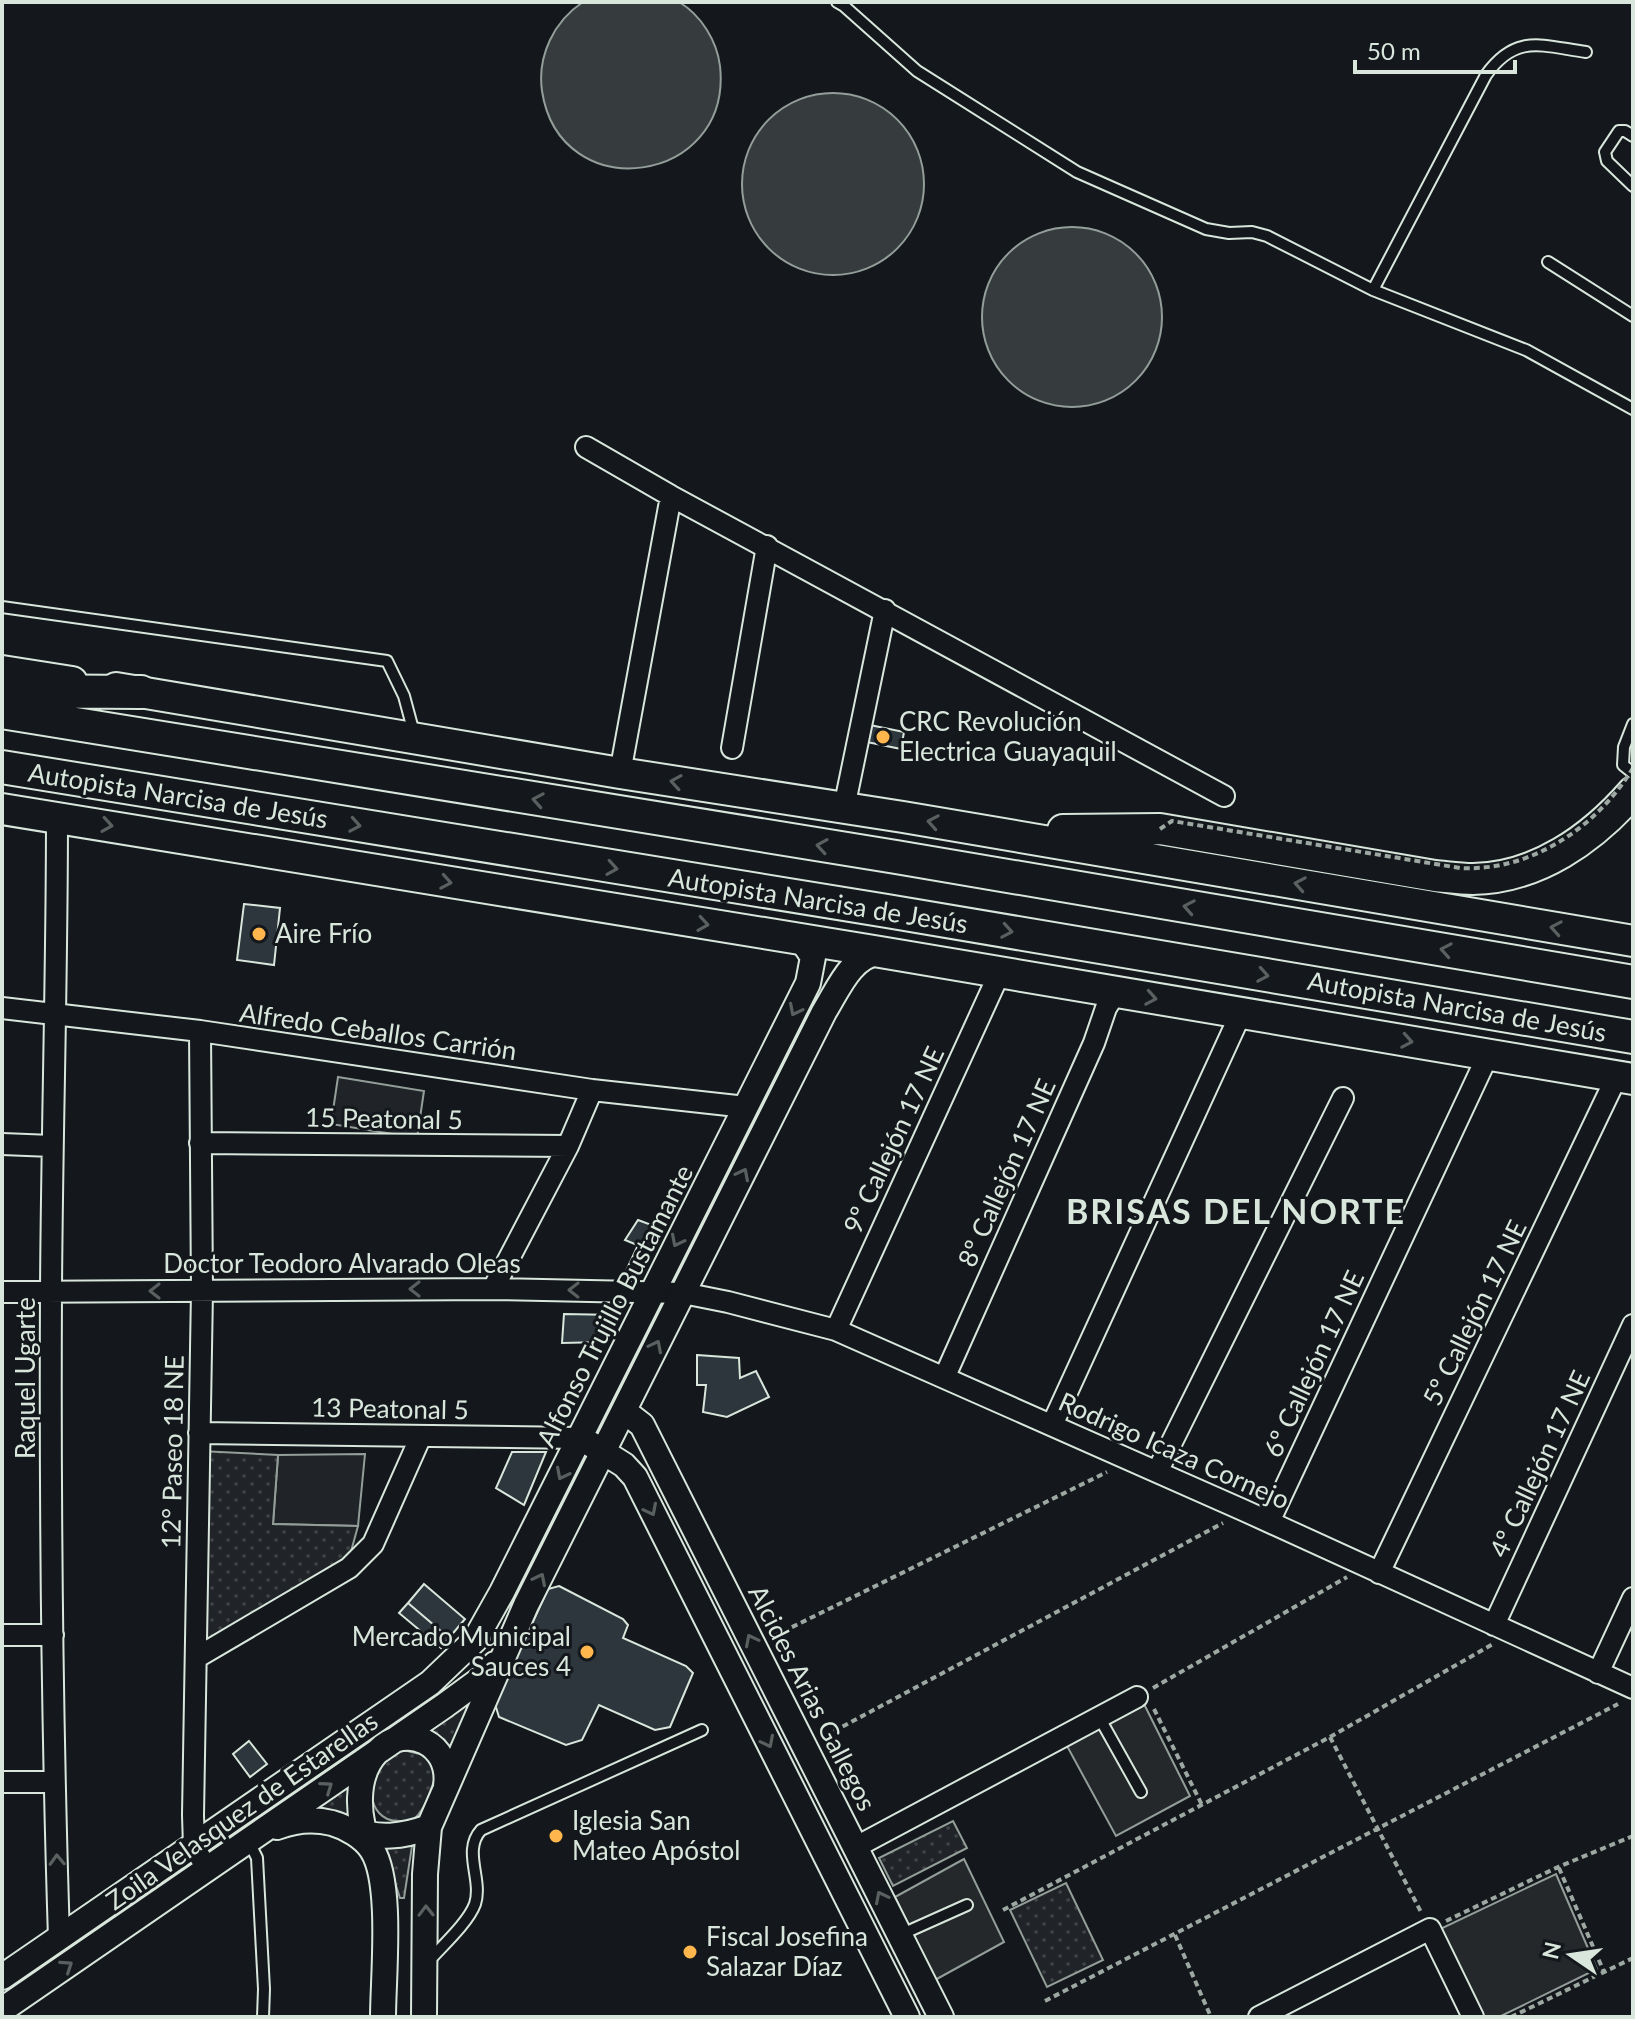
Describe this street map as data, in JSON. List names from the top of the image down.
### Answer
{
  "streets": {
    "highway": ["Autopista Narcisa de Jesús"],
    "street": [
      "Alfredo Ceballos Carrión",
      "15 Peatonal 5",
      "9º Callejón 17 NE",
      "8º Callejón 17 NE",
      "Doctor Teodoro Alvarado Oleas",
      "Alfonso Trujillo Bustamante",
      "5º Callejón 17 NE",
      "6º Callejón 17 NE",
      "Raquel Ugarte",
      "13 Peatonal 5",
      "Rodrigo Icaza Cornejo",
      "12° Paseo 18 NE",
      "4º Callejón 17 NE",
      "Alcides Arias Gallegos",
      "Zoila Velasquez de Estarellas"
    ]
  },
  "crossings": [
    ["Autopista Narcisa de Jesús", "9º Callejón 17 NE"],
    ["Autopista Narcisa de Jesús", "8º Callejón 17 NE"],
    ["Autopista Narcisa de Jesús", "Alfonso Trujillo Bustamante"],
    ["Autopista Narcisa de Jesús", "5º Callejón 17 NE"],
    ["Autopista Narcisa de Jesús", "6º Callejón 17 NE"],
    ["Autopista Narcisa de Jesús", "Raquel Ugarte"],
    ["Alfredo Ceballos Carrión", "Alfonso Trujillo Bustamante"],
    ["Alfredo Ceballos Carrión", "Raquel Ugarte"],
    ["Alfredo Ceballos Carrión", "12° Paseo 18 NE"],
    ["15 Peatonal 5", "12° Paseo 18 NE"],
    ["9º Callejón 17 NE", "Rodrigo Icaza Cornejo"],
    ["8º Callejón 17 NE", "Rodrigo Icaza Cornejo"],
    ["Doctor Teodoro Alvarado Oleas", "Alfonso Trujillo Bustamante"],
    ["Doctor Teodoro Alvarado Oleas", "Raquel Ugarte"],
    ["Doctor Teodoro Alvarado Oleas", "Rodrigo Icaza Cornejo"],
    ["Doctor Teodoro Alvarado Oleas", "12° Paseo 18 NE"],
    ["Alfonso Trujillo Bustamante", "13 Peatonal 5"],
    ["Alfonso Trujillo Bustamante", "Rodrigo Icaza Cornejo"],
    ["Alfonso Trujillo Bustamante", "Alcides Arias Gallegos"],
    ["Alfonso Trujillo Bustamante", "Zoila Velasquez de Estarellas"],
    ["5º Callejón 17 NE", "Rodrigo Icaza Cornejo"],
    ["6º Callejón 17 NE", "Rodrigo Icaza Cornejo"],
    ["Raquel Ugarte", "Zoila Velasquez de Estarellas"],
    ["13 Peatonal 5", "12° Paseo 18 NE"],
    ["Rodrigo Icaza Cornejo", "4º Callejón 17 NE"],
    ["12° Paseo 18 NE", "Zoila Velasquez de Estarellas"]
  ],
  "one_way": ["Doctor Teodoro Alvarado Oleas"],
  "districts": ["BRISAS DEL NORTE"],
  "places": [
    "CRC Revolución Electrica Guayaquil",
    "Aire Frío",
    "Mercado Municipal Sauces 4",
    "Iglesia San Mateo Apóstol",
    "Fiscal Josefina Salazar Díaz"
  ],
  "scale_bar": "50 m",
  "north": "left"
}
